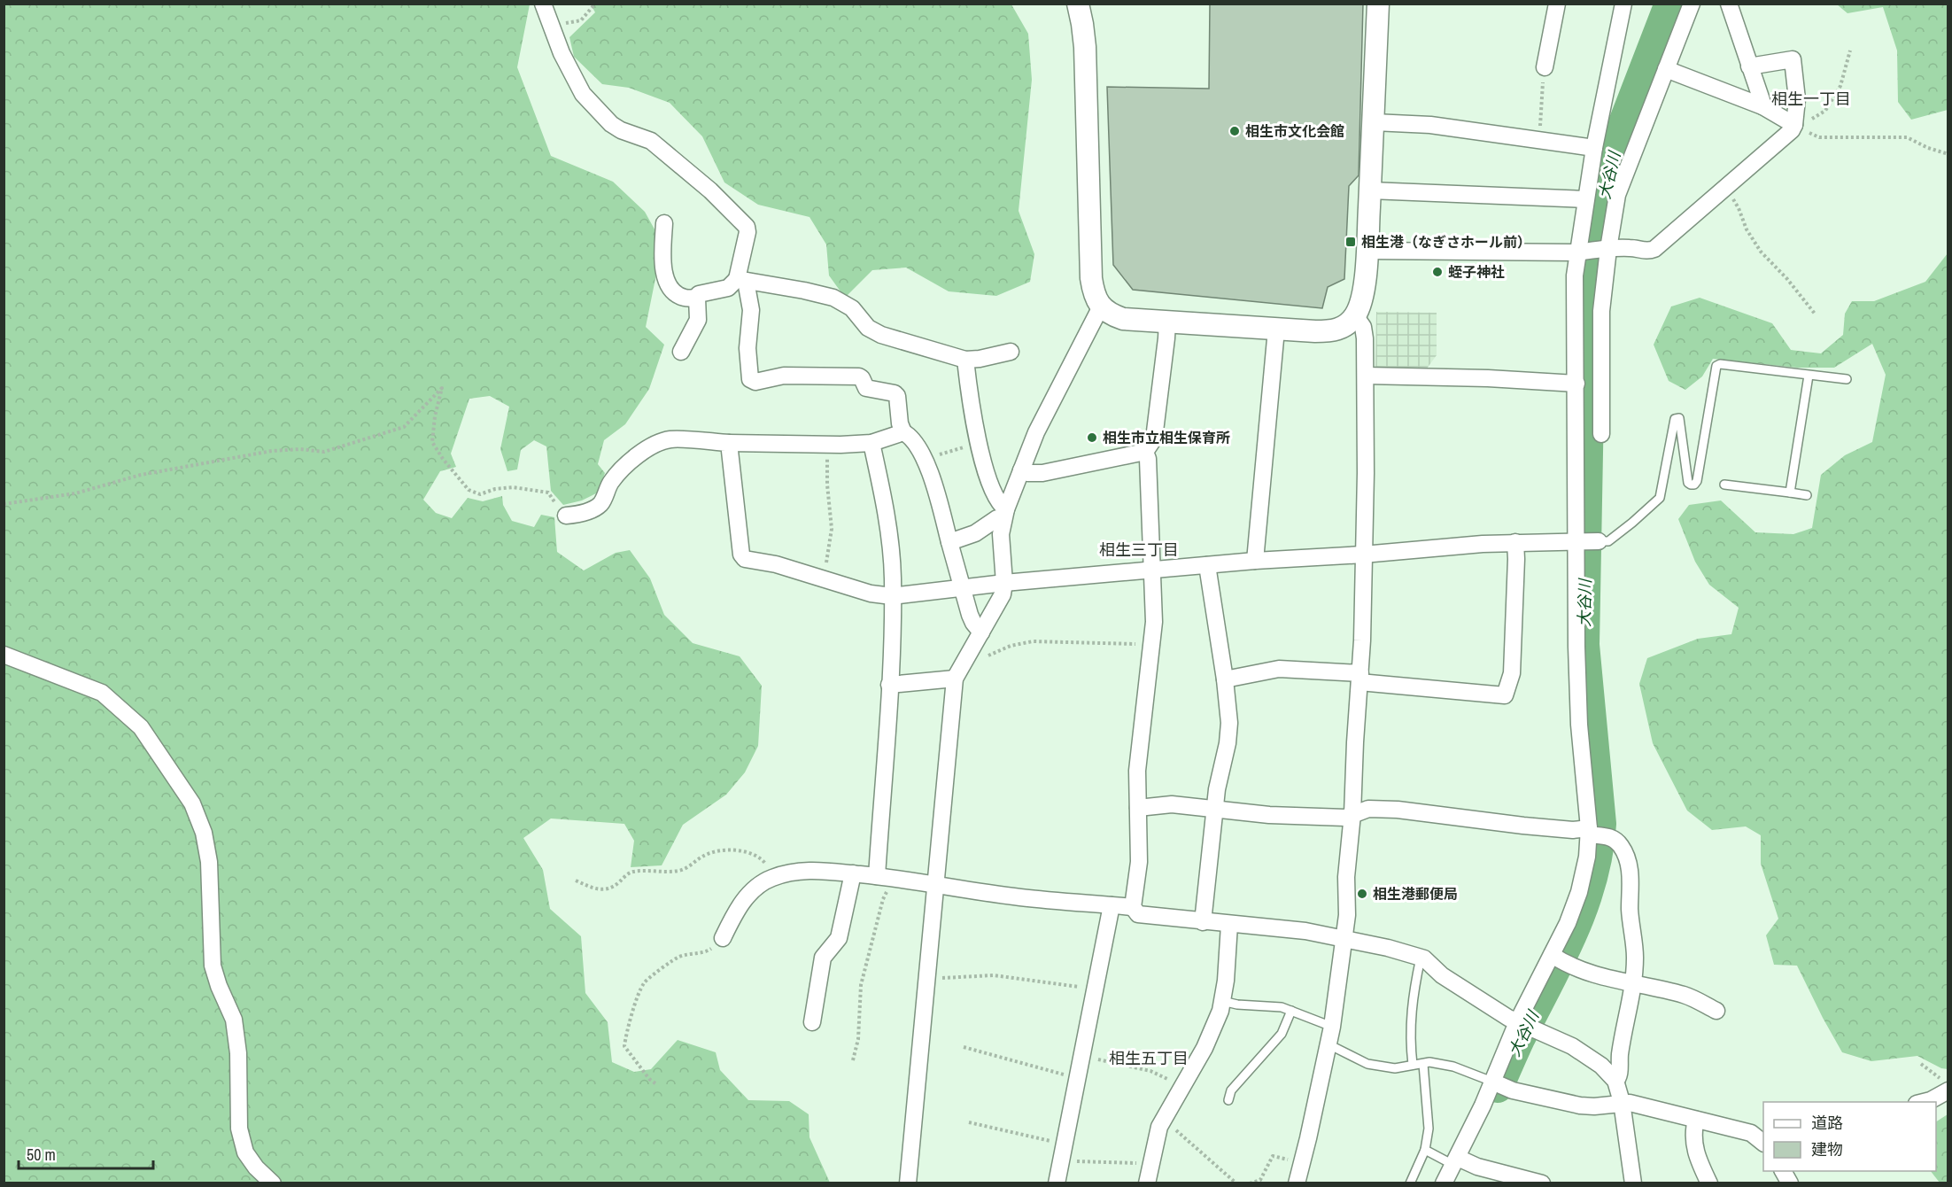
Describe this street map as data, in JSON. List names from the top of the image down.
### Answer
{
  "districts": ["相生一丁目", "相生三丁目", "相生五丁目"],
  "water": ["大谷川"],
  "places": {
    "other": [
      "相生市文化会館",
      "蛭子神社",
      "相生市立相生保育所",
      "相生港郵便局"
    ],
    "transit": ["相生港（なぎさホール前）"]
  },
  "legend": ["道路", "建物"],
  "scale_bar": "50 m"
}
